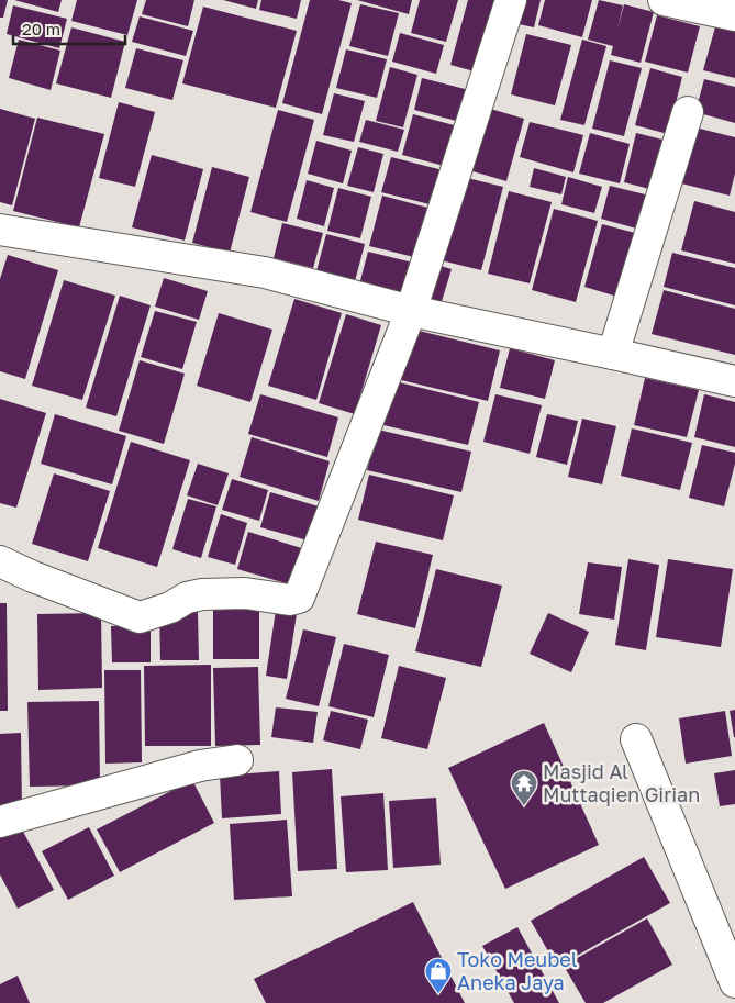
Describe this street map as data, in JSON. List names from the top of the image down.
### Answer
{
  "places": {
    "temple": ["Masjid Al Muttaqien Girian"],
    "shop": ["Toko Meubel Aneka Jaya"]
  },
  "scale_bar": "20 m"
}
